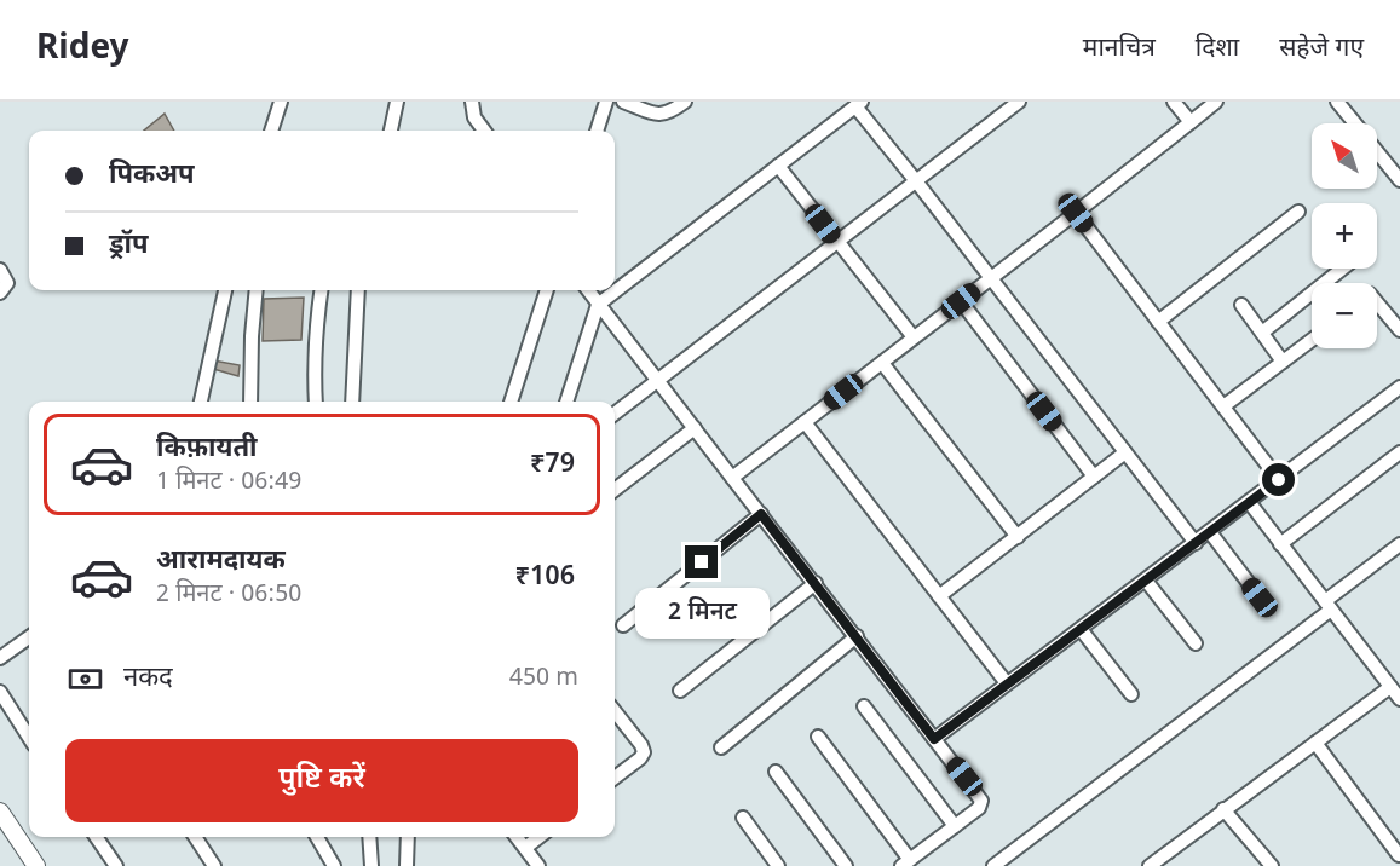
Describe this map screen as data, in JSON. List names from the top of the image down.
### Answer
{
  "north": "top left",
  "page": {
    "header": "Ridey",
    "nav": ["मानचित्र", "दिशा", "सहेजे गए"],
    "map_buttons": ["+", "−"],
    "banner": ["पिकअप", "ड्रॉप"],
    "list": [
      {
        "name": "किफ़ायती",
        "note": "1 मिनट · 06:49",
        "value": "₹79"
      },
      {
        "name": "आरामदायक",
        "note": "2 मिनट · 06:50",
        "value": "₹106"
      }
    ],
    "bubble": "2 मिनट",
    "pay": ["नकद", "450 m"],
    "buttons": "पुष्टि करें"
  }
}
